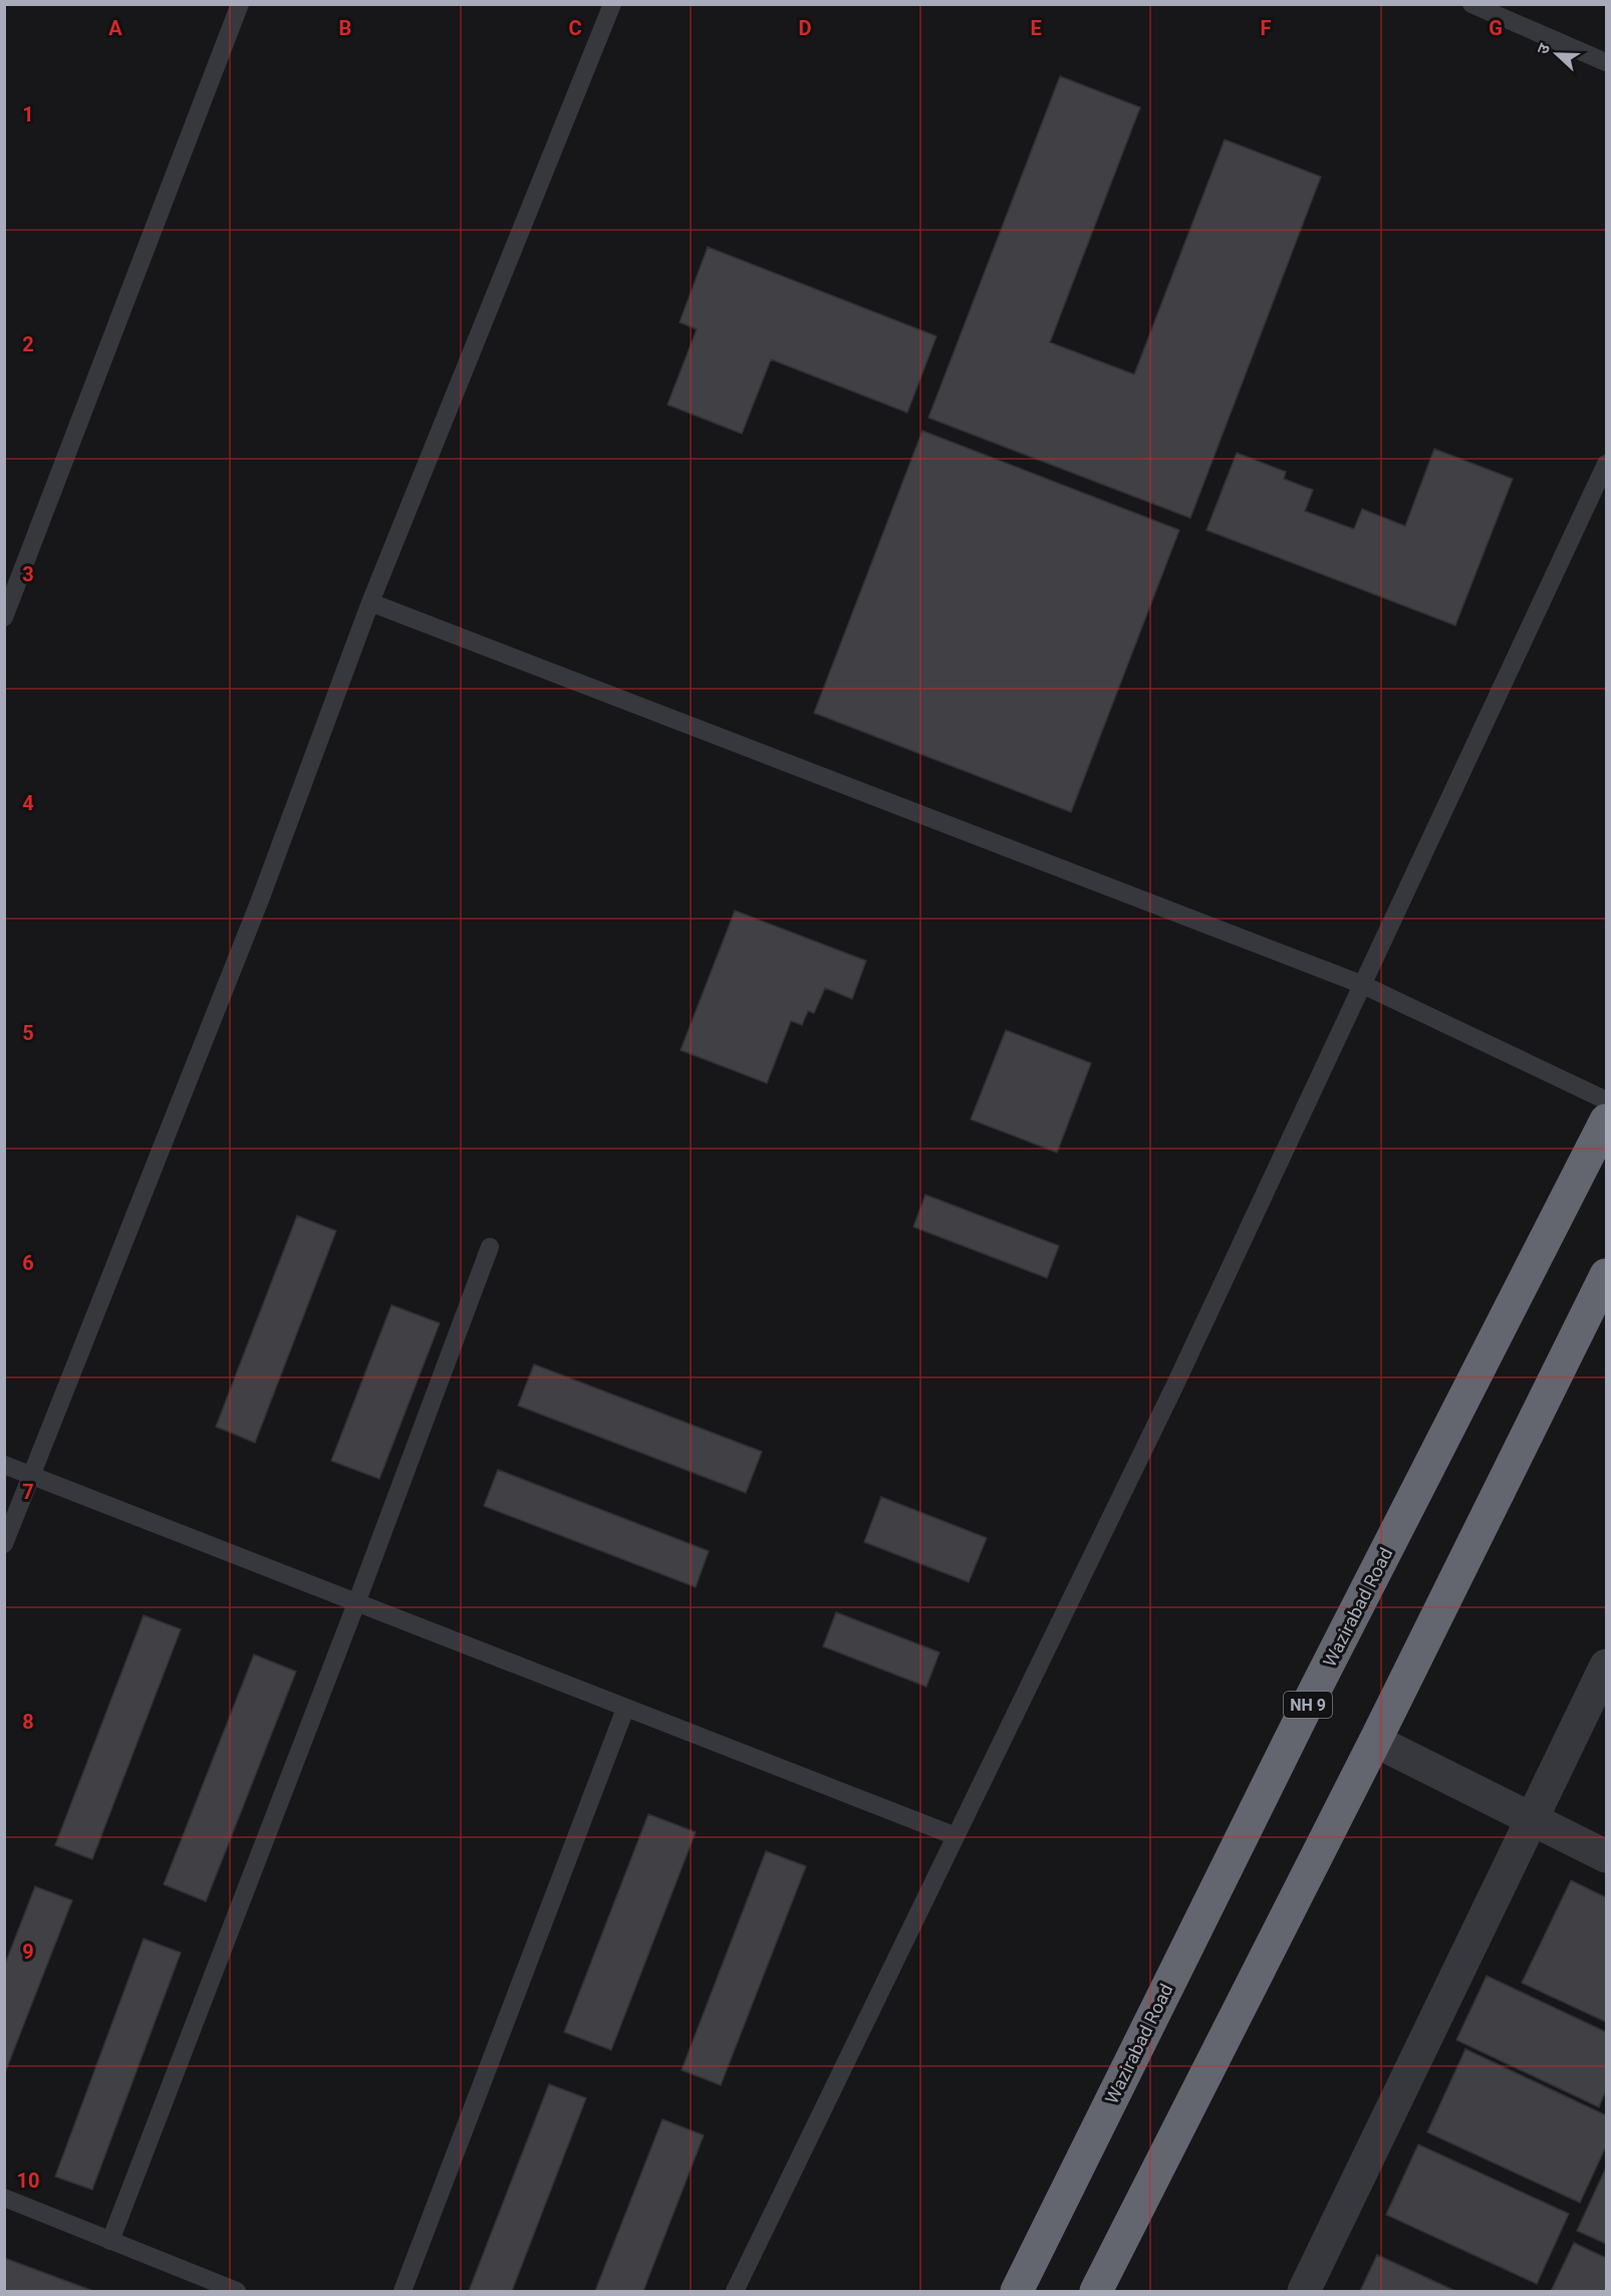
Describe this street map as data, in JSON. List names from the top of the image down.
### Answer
{
  "streets": {
    "highway": ["Wazirabad Road", "NH 9"]
  },
  "north": "left",
  "grid": {
    "columns": [
      "A",
      "B",
      "C",
      "D",
      "E",
      "F",
      "G"
    ],
    "rows": [
      "1",
      "2",
      "3",
      "4",
      "5",
      "6",
      "7",
      "8",
      "9",
      "10"
    ]
  }
}
